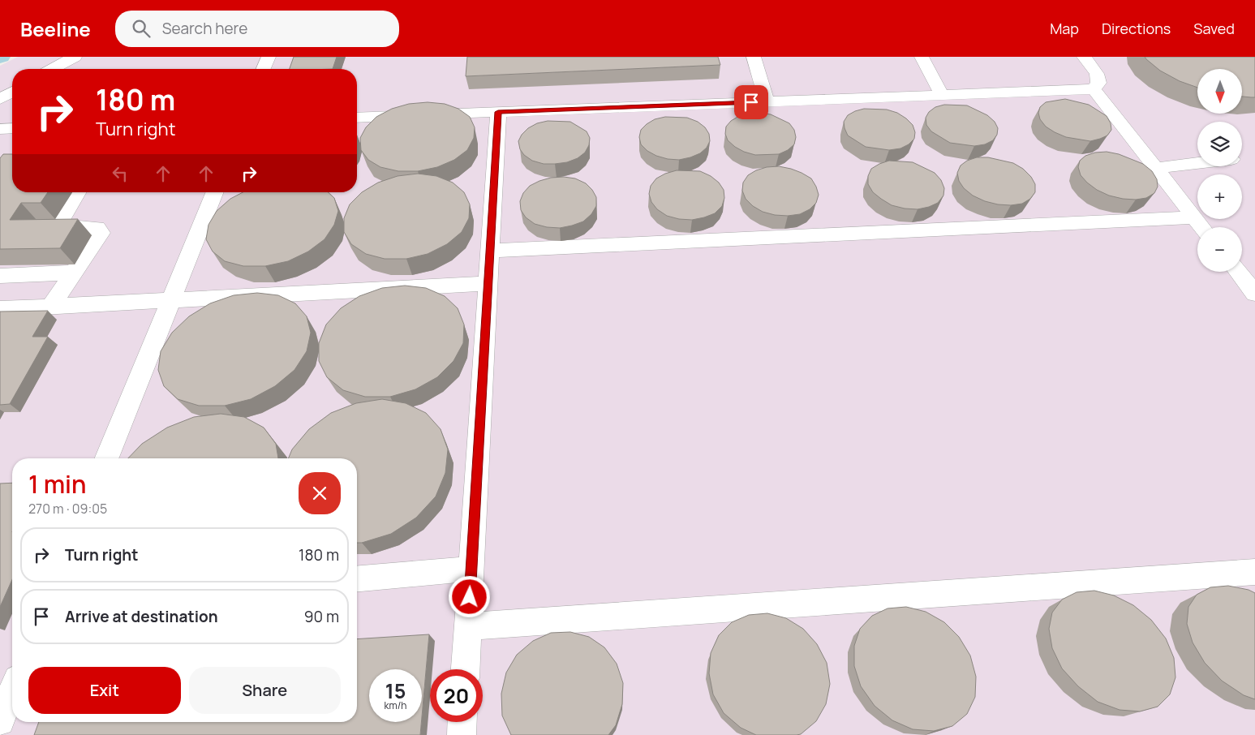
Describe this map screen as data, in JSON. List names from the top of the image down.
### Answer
{
  "north": "bottom",
  "page": {
    "header": "Beeline",
    "search": "Search here",
    "nav": ["Map", "Directions", "Saved"],
    "map_buttons": ["+", "−"],
    "turn": ["180 m", "Turn right"],
    "heading": ["1 min", "270 m · 09:05"],
    "list": [
      {
        "name": "Turn right",
        "value": "180 m"
      },
      {
        "name": "Arrive at destination",
        "value": "90 m"
      }
    ],
    "buttons": ["Exit", "Share"],
    "speed": "15 km/h",
    "limit": "20"
  }
}
